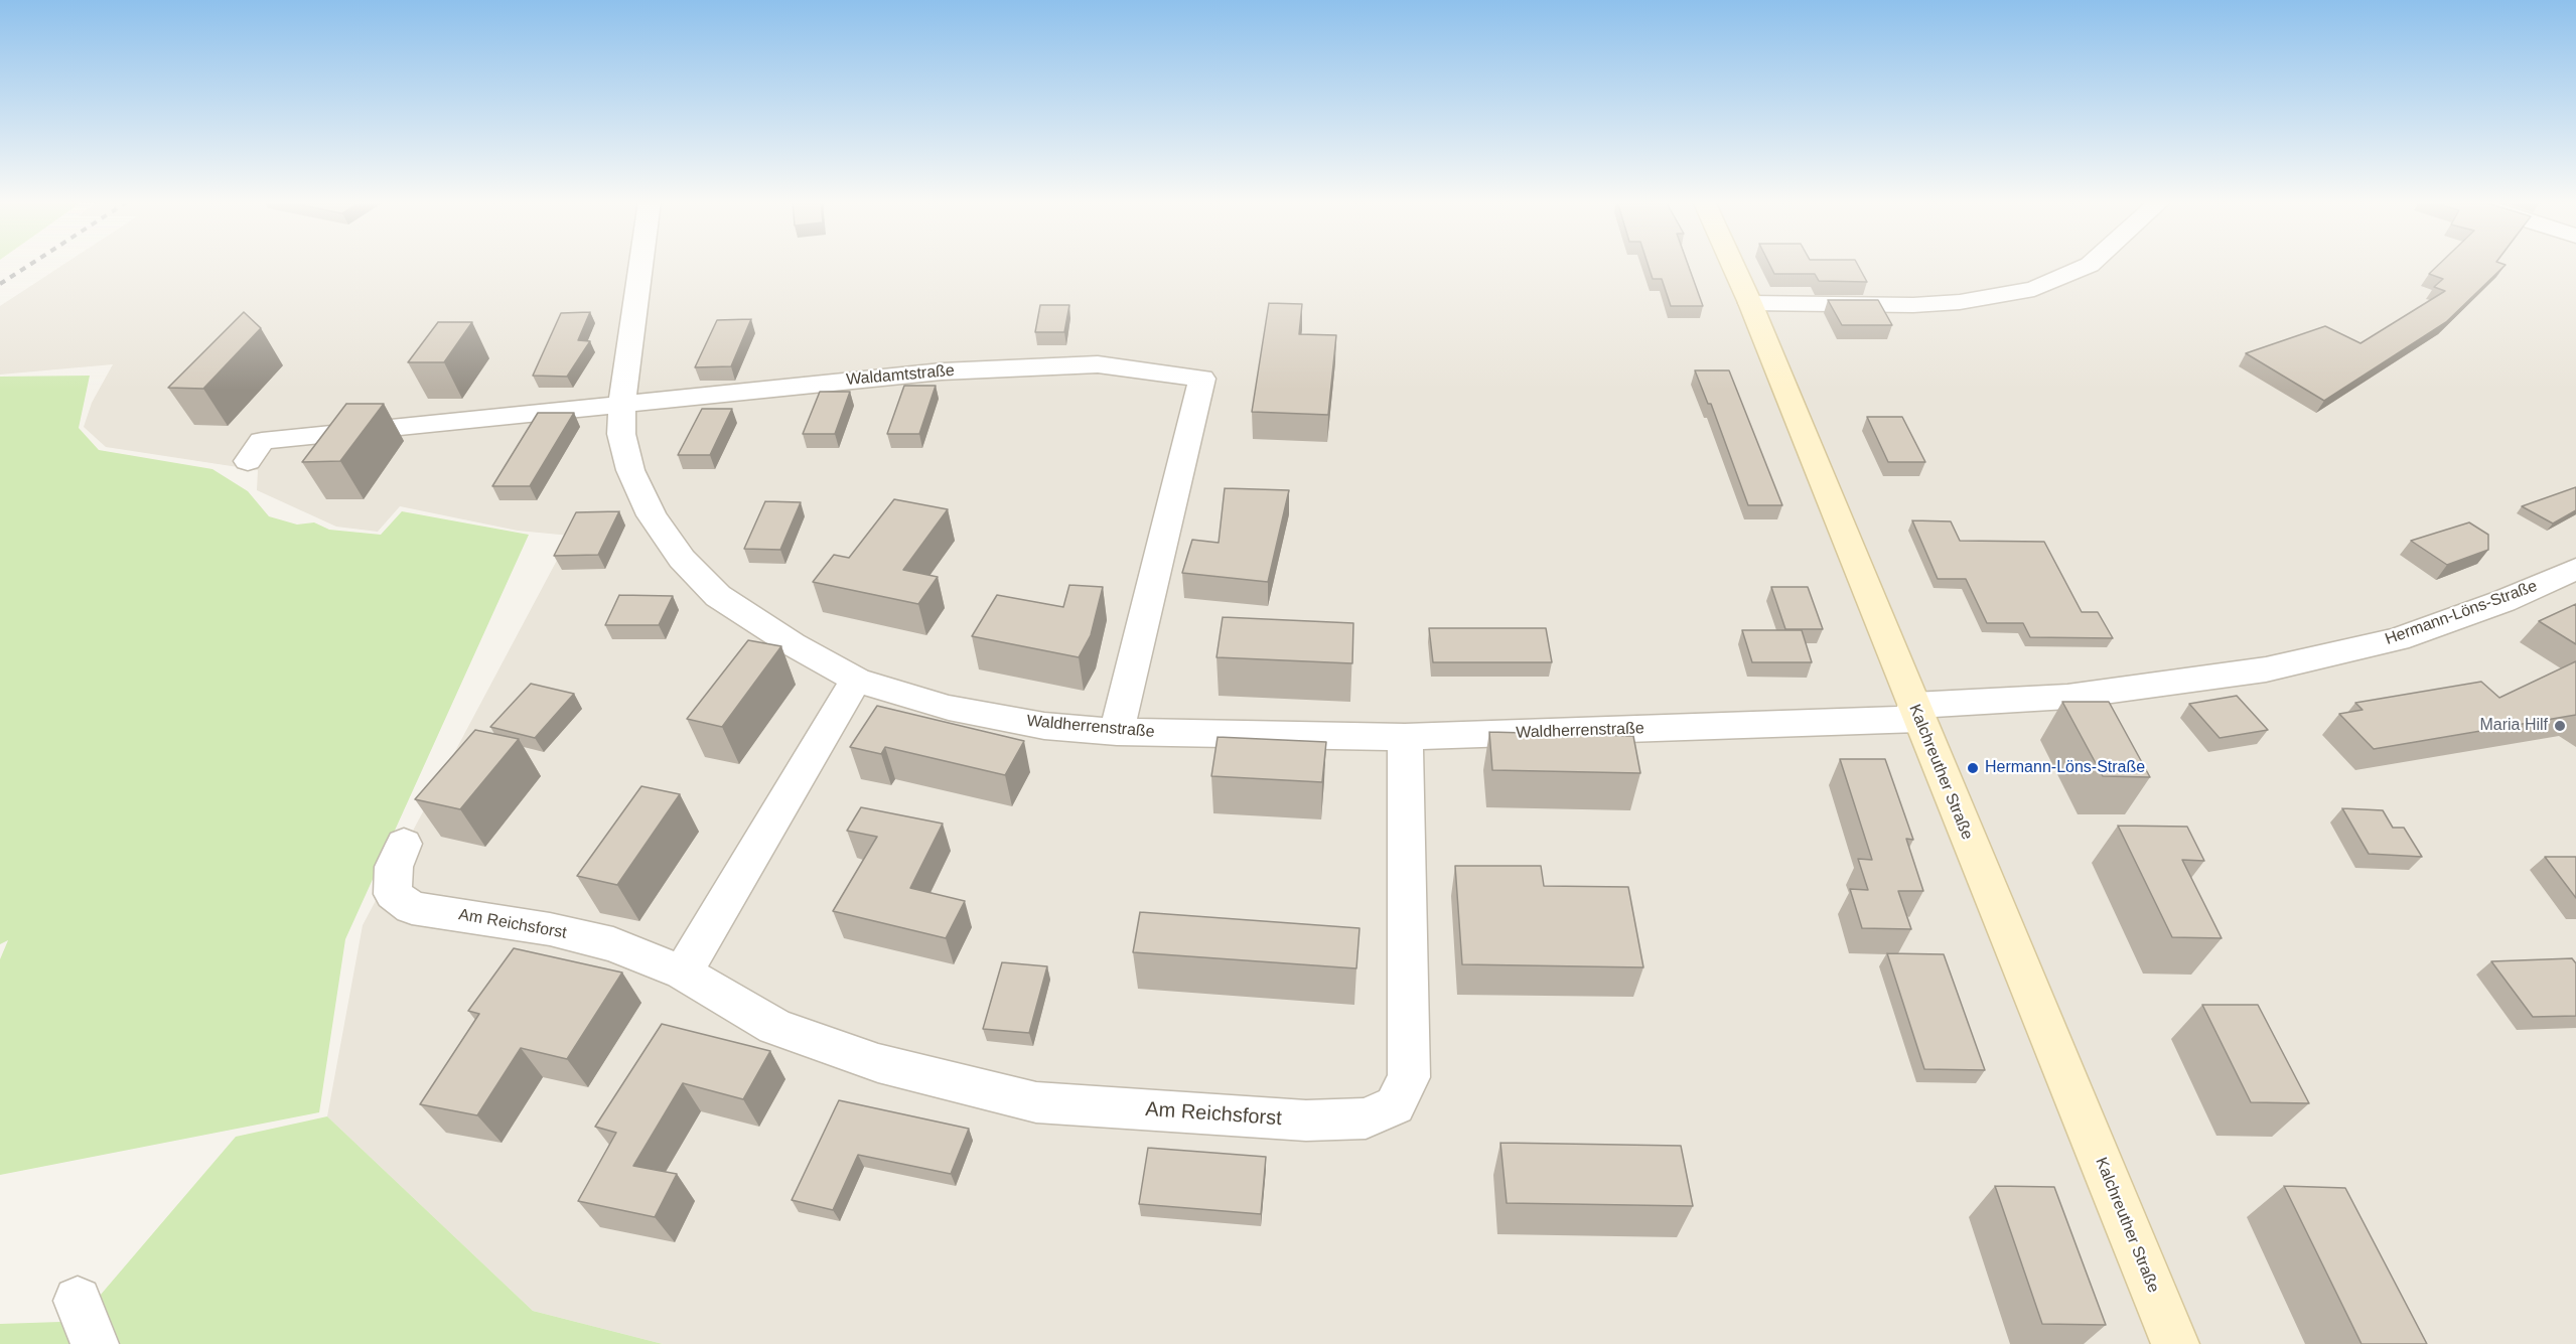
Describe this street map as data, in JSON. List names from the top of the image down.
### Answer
{
  "streets": {
    "street": [
      "Waldamtstraße",
      "Hermann-Löns-Straße",
      "Waldherrenstraße",
      "Kalchreuther Straße",
      "Am Reichsforst"
    ]
  },
  "crossings": [
    ["Waldamtstraße", "Waldherrenstraße"],
    ["Hermann-Löns-Straße", "Waldherrenstraße"],
    ["Hermann-Löns-Straße", "Kalchreuther Straße"],
    ["Waldherrenstraße", "Kalchreuther Straße"],
    ["Waldherrenstraße", "Am Reichsforst"]
  ],
  "places": ["Maria Hilf", "Hermann-Löns-Straße"]
}
